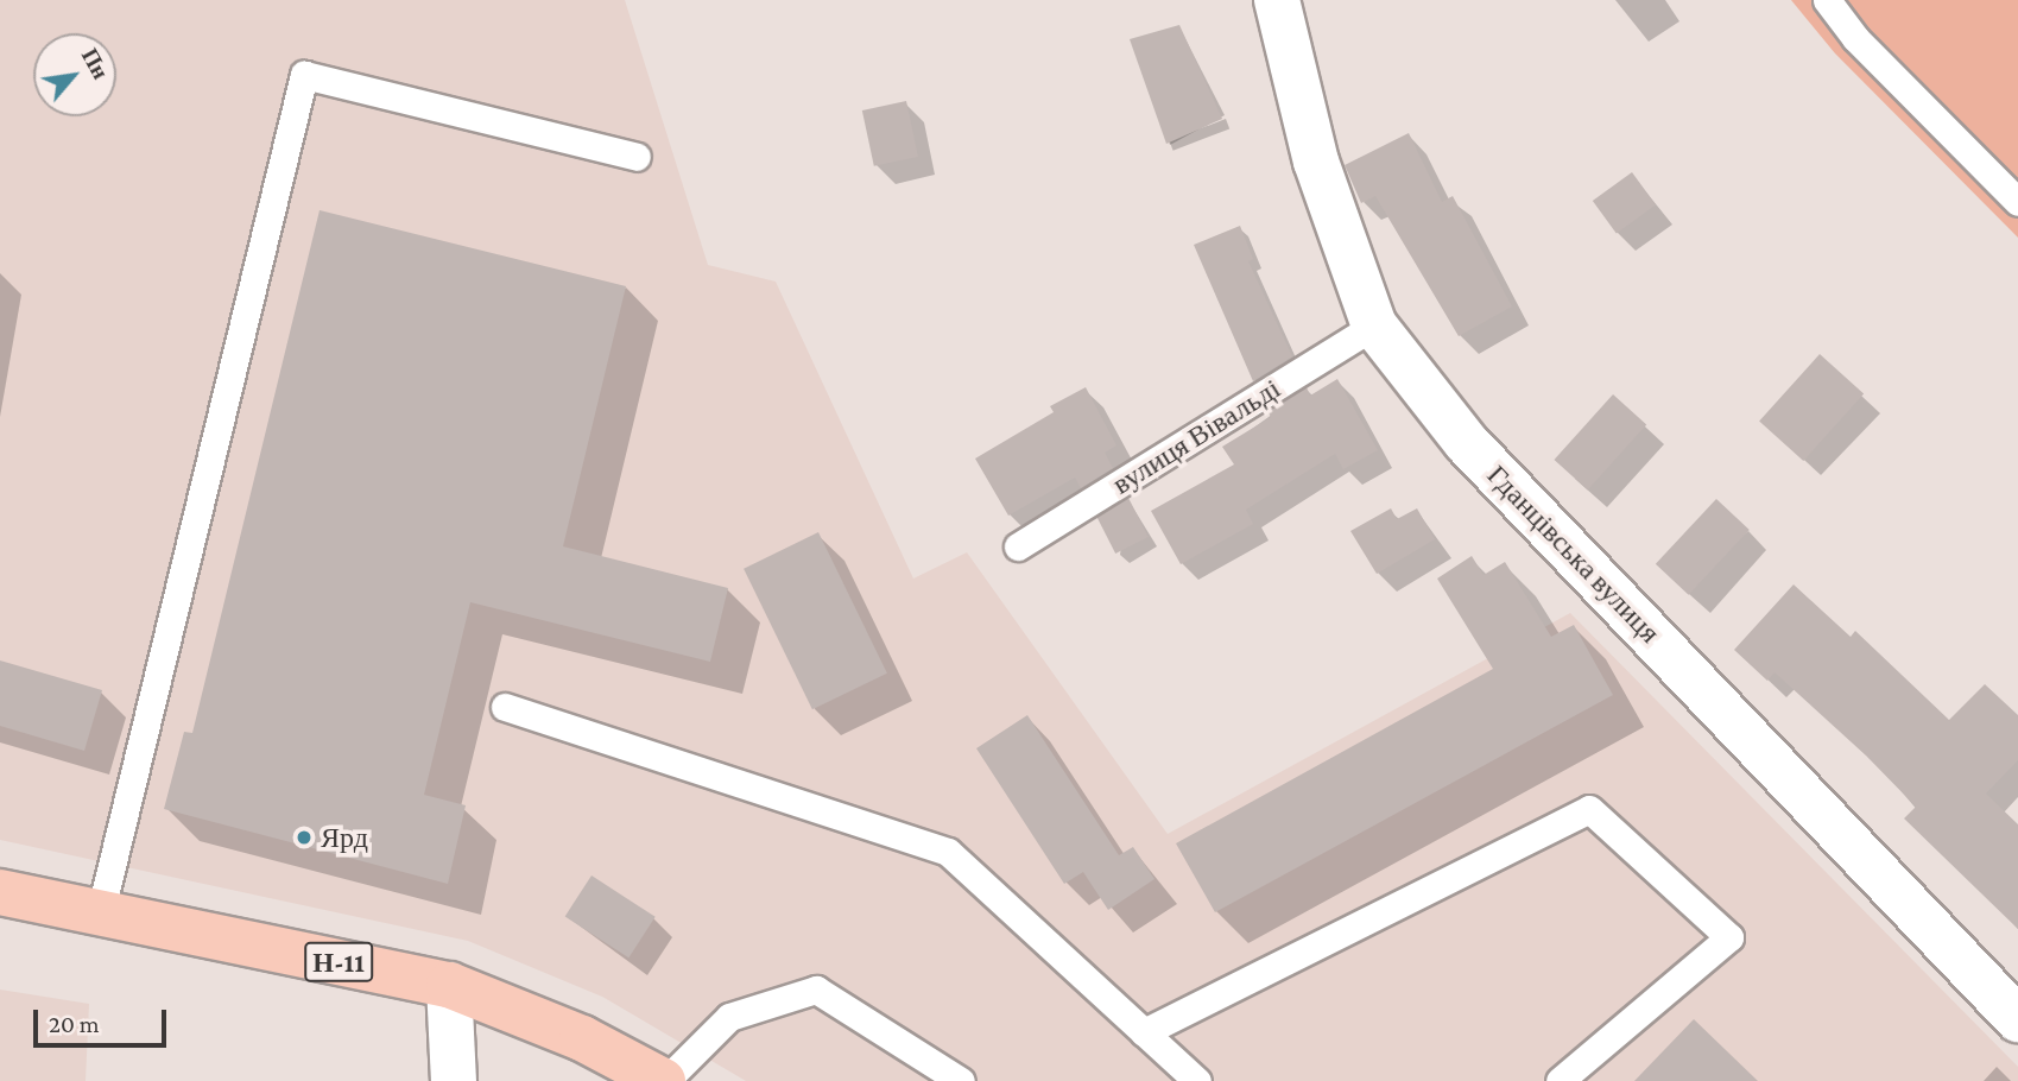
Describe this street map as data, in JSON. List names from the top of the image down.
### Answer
{
  "streets": {
    "main road": ["Н-11"],
    "street": ["Гданцівська вулиця"],
    "lane": ["вулиця Вівальді"]
  },
  "crossings": [
    ["вулиця Вівальді", "Гданцівська вулиця"]
  ],
  "places": ["Ярд"],
  "scale_bar": "20 m",
  "north": "top right"
}
